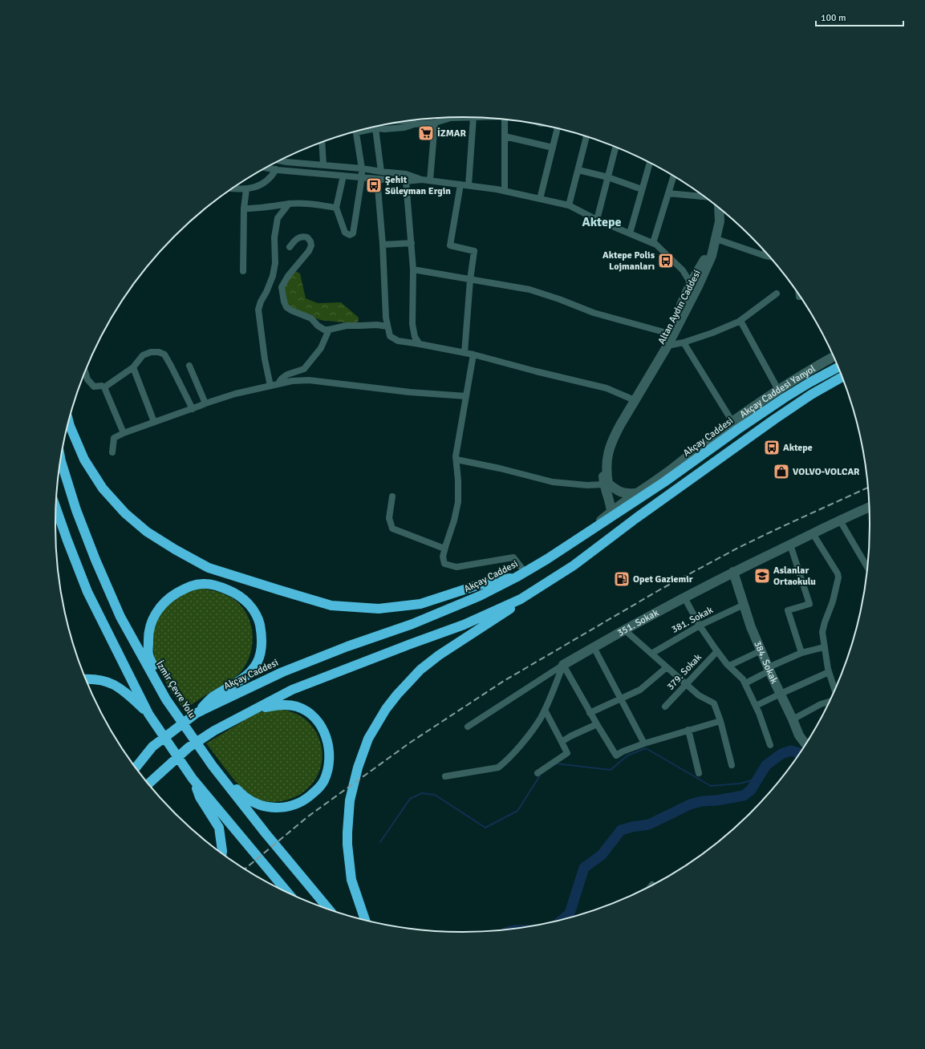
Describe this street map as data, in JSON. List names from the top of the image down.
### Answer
{
  "streets": {
    "highway": ["Akçay Caddesi", "İzmir Çevre Yolu"],
    "main road": [
      "Altan Aydın Caddesi",
      "Akçay Caddesi Yanyol",
      "351. Sokak",
      "384. Sokak"
    ],
    "street": ["381. Sokak", "379. Sokak"]
  },
  "crossings": [
    ["Altan Aydın Caddesi", "Akçay Caddesi Yanyol"],
    ["381. Sokak", "384. Sokak"],
    ["351. Sokak", "384. Sokak"]
  ],
  "districts": ["Aktepe"],
  "places": {
    "supermarket": ["İZMAR"],
    "bus stop": ["Şehit Süleyman Ergin", "Aktepe Polis Lojmanları", "Aktepe"],
    "shop": ["VOLVO-VOLCAR"],
    "school or university": ["Aslanlar Ortaokulu"],
    "fuel station": ["Opet Gaziemir"]
  },
  "scale_bar": "100 m"
}
